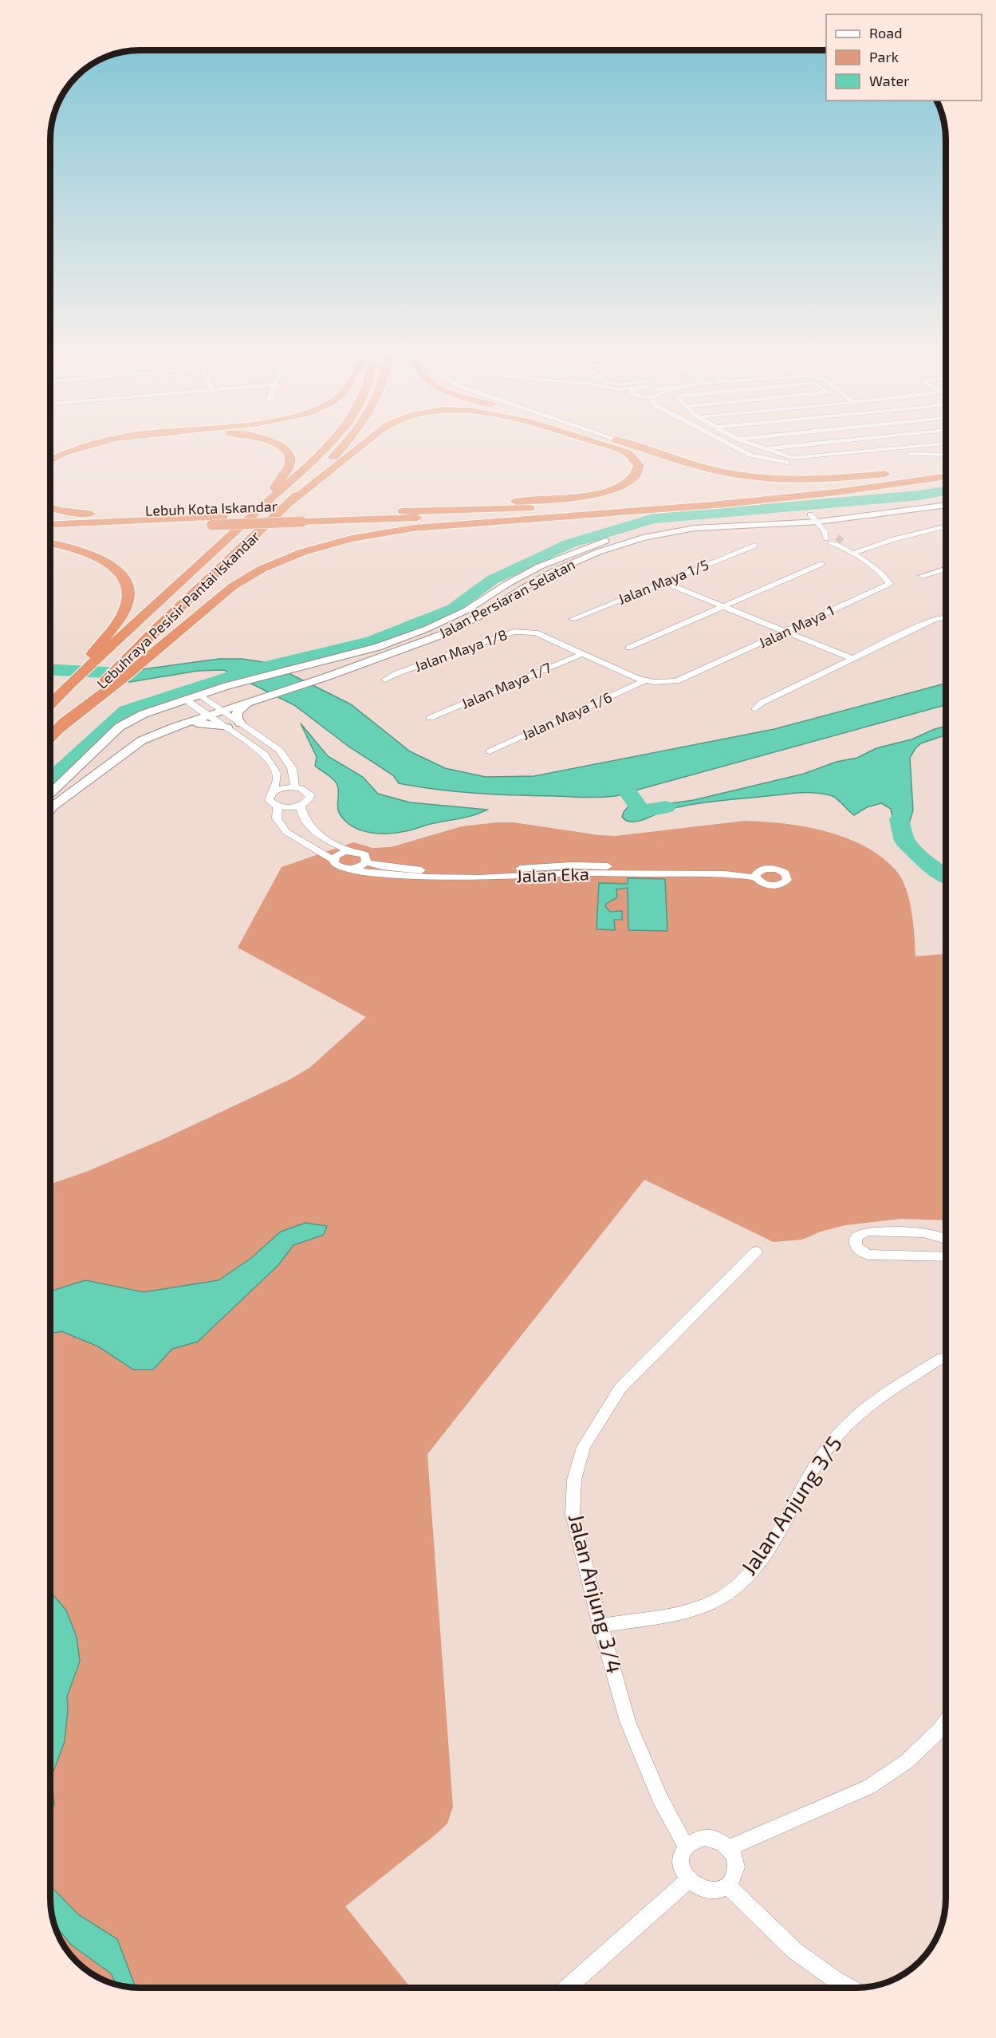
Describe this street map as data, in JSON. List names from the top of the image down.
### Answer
{
  "streets": {
    "highway": ["Lebuh Kota Iskandar", "Lebuhraya Pesisir Pantai Iskandar"],
    "street": [
      "Jalan Maya 1/5",
      "Jalan Persiaran Selatan",
      "Jalan Maya 1",
      "Jalan Maya 1/8",
      "Jalan Maya 1/7",
      "Jalan Maya 1/6",
      "Jalan Eka",
      "Jalan Anjung 3/5",
      "Jalan Anjung 3/4"
    ]
  },
  "crossings": [
    ["Jalan Maya 1", "Jalan Maya 1/8"],
    ["Jalan Maya 1", "Jalan Maya 1/6"],
    ["Jalan Maya 1/8", "Jalan Maya 1/7"],
    ["Jalan Maya 1/8", "Jalan Maya 1/6"],
    ["Jalan Anjung 3/5", "Jalan Anjung 3/4"]
  ],
  "legend": ["Road", "Park", "Water"]
}
